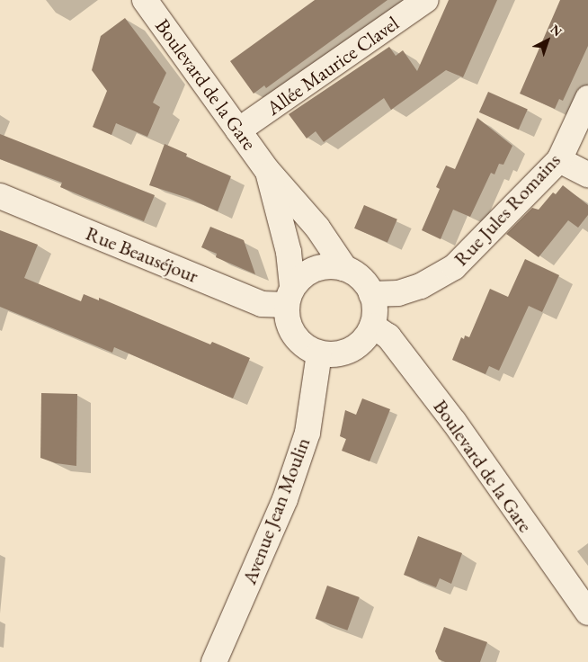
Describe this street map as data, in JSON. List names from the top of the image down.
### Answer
{
  "streets": {
    "street": [
      "Allée Maurice Clavel",
      "Boulevard de la Gare",
      "Rue Jules Romains",
      "Rue Beauséjour",
      "Avenue Jean Moulin"
    ]
  },
  "crossings": [
    ["Allée Maurice Clavel", "Boulevard de la Gare"],
    ["Boulevard de la Gare", "Rue Jules Romains"],
    ["Boulevard de la Gare", "Rue Beauséjour"],
    ["Boulevard de la Gare", "Avenue Jean Moulin"],
    ["Rue Jules Romains", "Rue Beauséjour"],
    ["Rue Jules Romains", "Avenue Jean Moulin"],
    ["Rue Beauséjour", "Avenue Jean Moulin"]
  ],
  "north": "top right"
}
